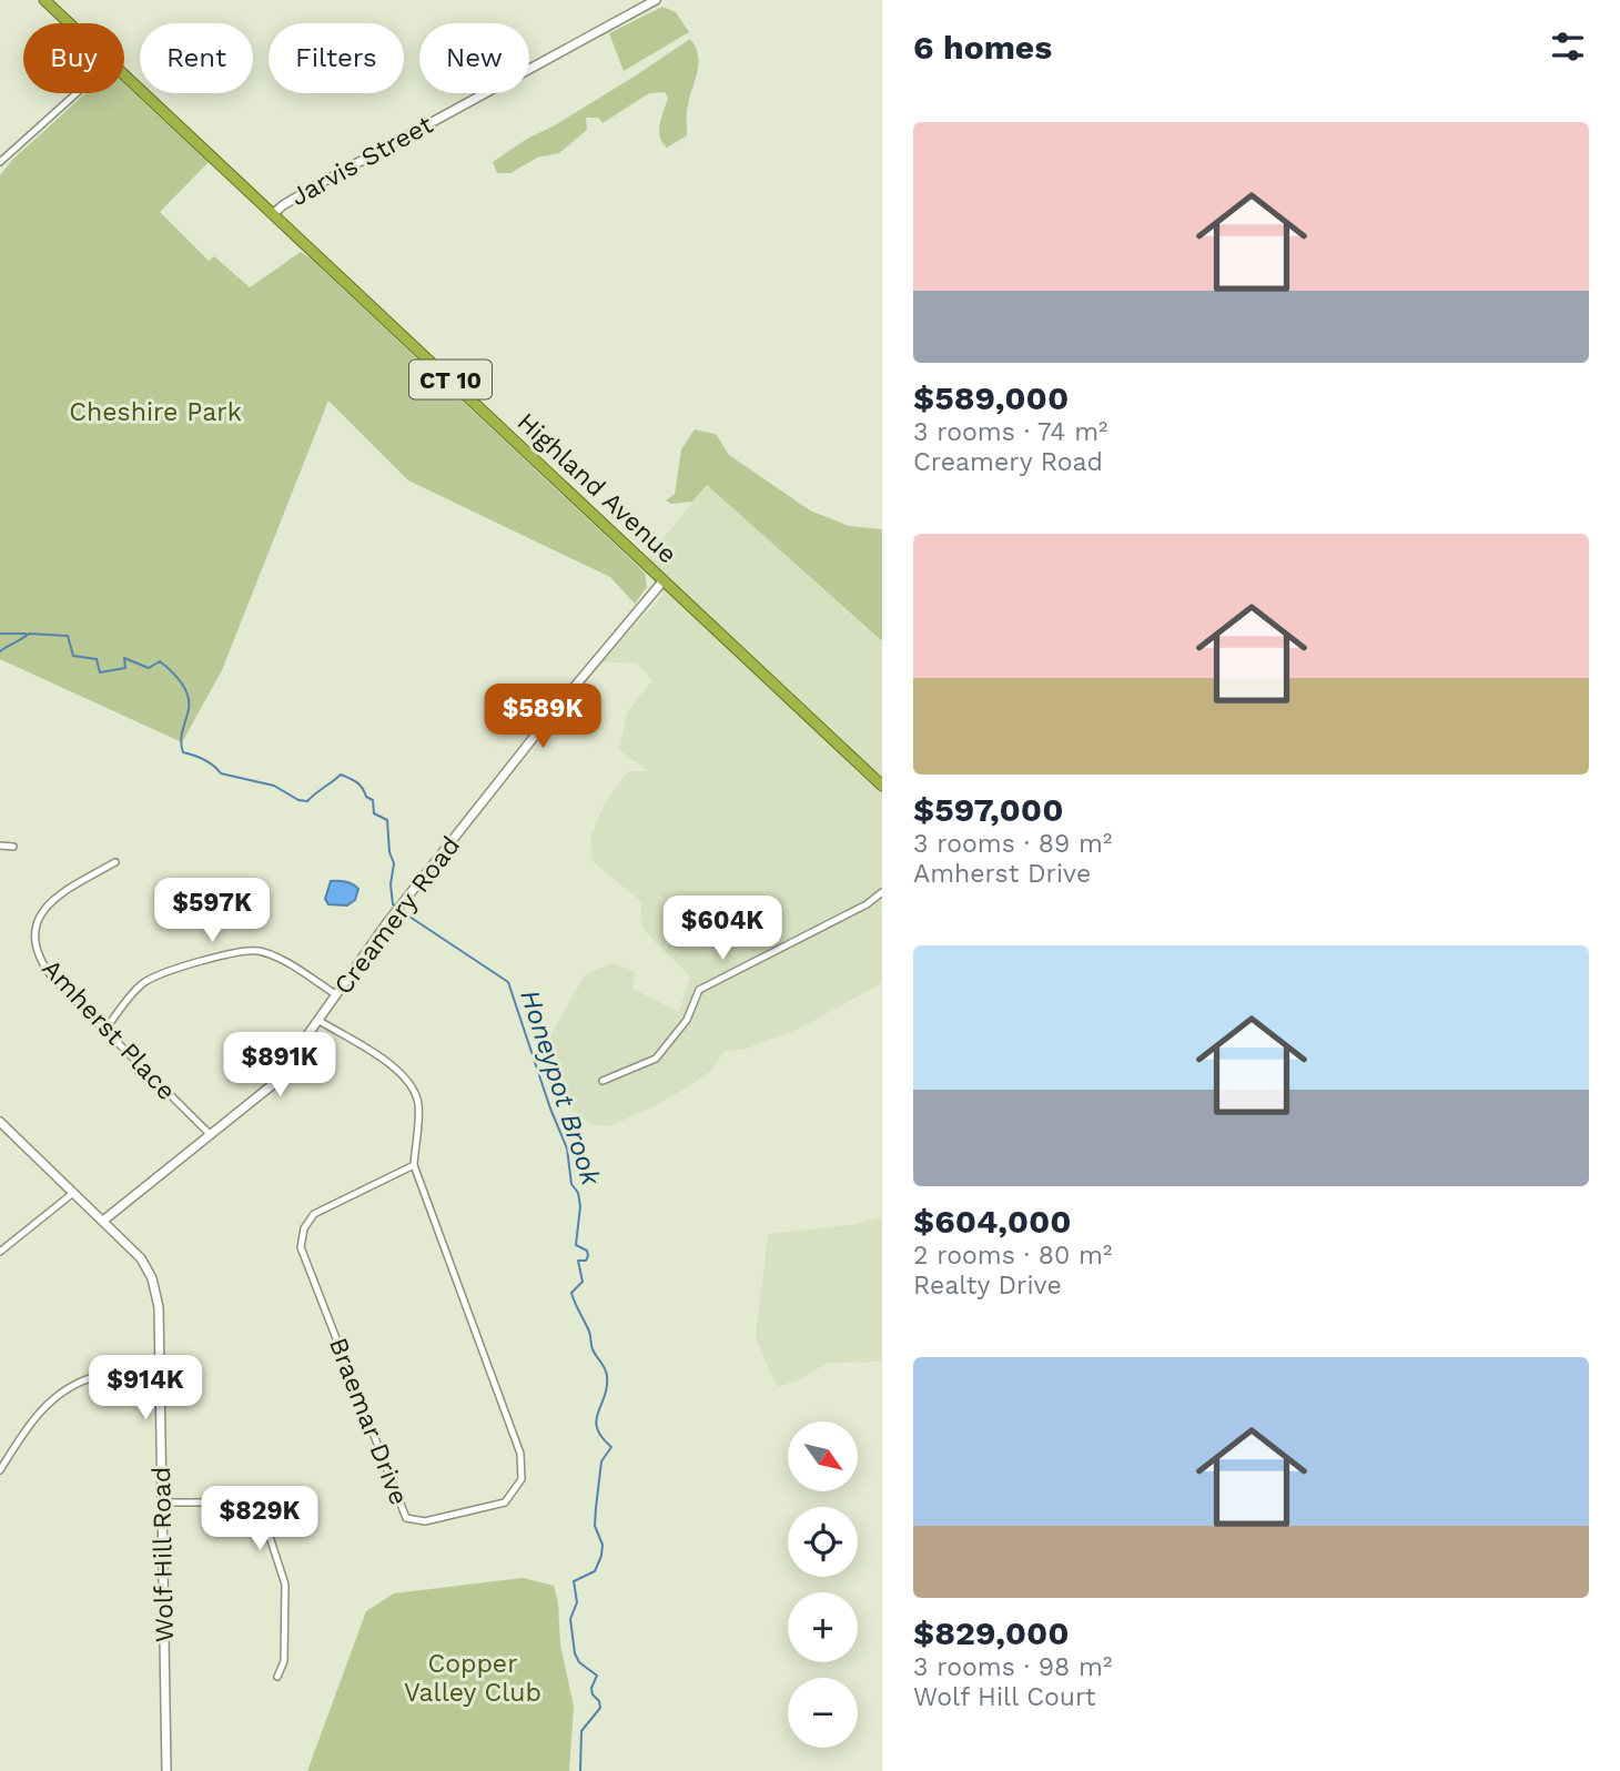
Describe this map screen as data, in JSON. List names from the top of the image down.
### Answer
{
  "streets": {
    "highway": ["CT 10", "Highland Avenue"],
    "street": [
      "Jarvis Street",
      "Creamery Road",
      "Amherst Place",
      "Braemar Drive",
      "Wolf Hill Road"
    ]
  },
  "crossings": [
    ["Jarvis Street", "Highland Avenue"],
    ["Highland Avenue", "Creamery Road"],
    ["Creamery Road", "Amherst Place"],
    ["Creamery Road", "Braemar Drive"],
    ["Creamery Road", "Wolf Hill Road"]
  ],
  "water": ["Honeypot Brook"],
  "parks": ["Cheshire Park", "Copper Valley Club"],
  "north": "bottom right",
  "page": {
    "heading": "6 homes",
    "chip": [
      "Buy",
      "Rent",
      "Filters",
      "New"
    ],
    "list": [
      {
        "name": "$589,000",
        "note": "3 rooms · 74 m² · Creamery Road"
      },
      {
        "name": "$597,000",
        "note": "3 rooms · 89 m² · Amherst Drive"
      },
      {
        "name": "$604,000",
        "note": "2 rooms · 80 m² · Realty Drive"
      },
      {
        "name": "$829,000",
        "note": "3 rooms · 98 m² · Wolf Hill Court"
      }
    ],
    "price": [
      "$589K",
      "$597K",
      "$604K",
      "$891K",
      "$914K",
      "$829K"
    ],
    "map_buttons": ["+", "−"]
  }
}
